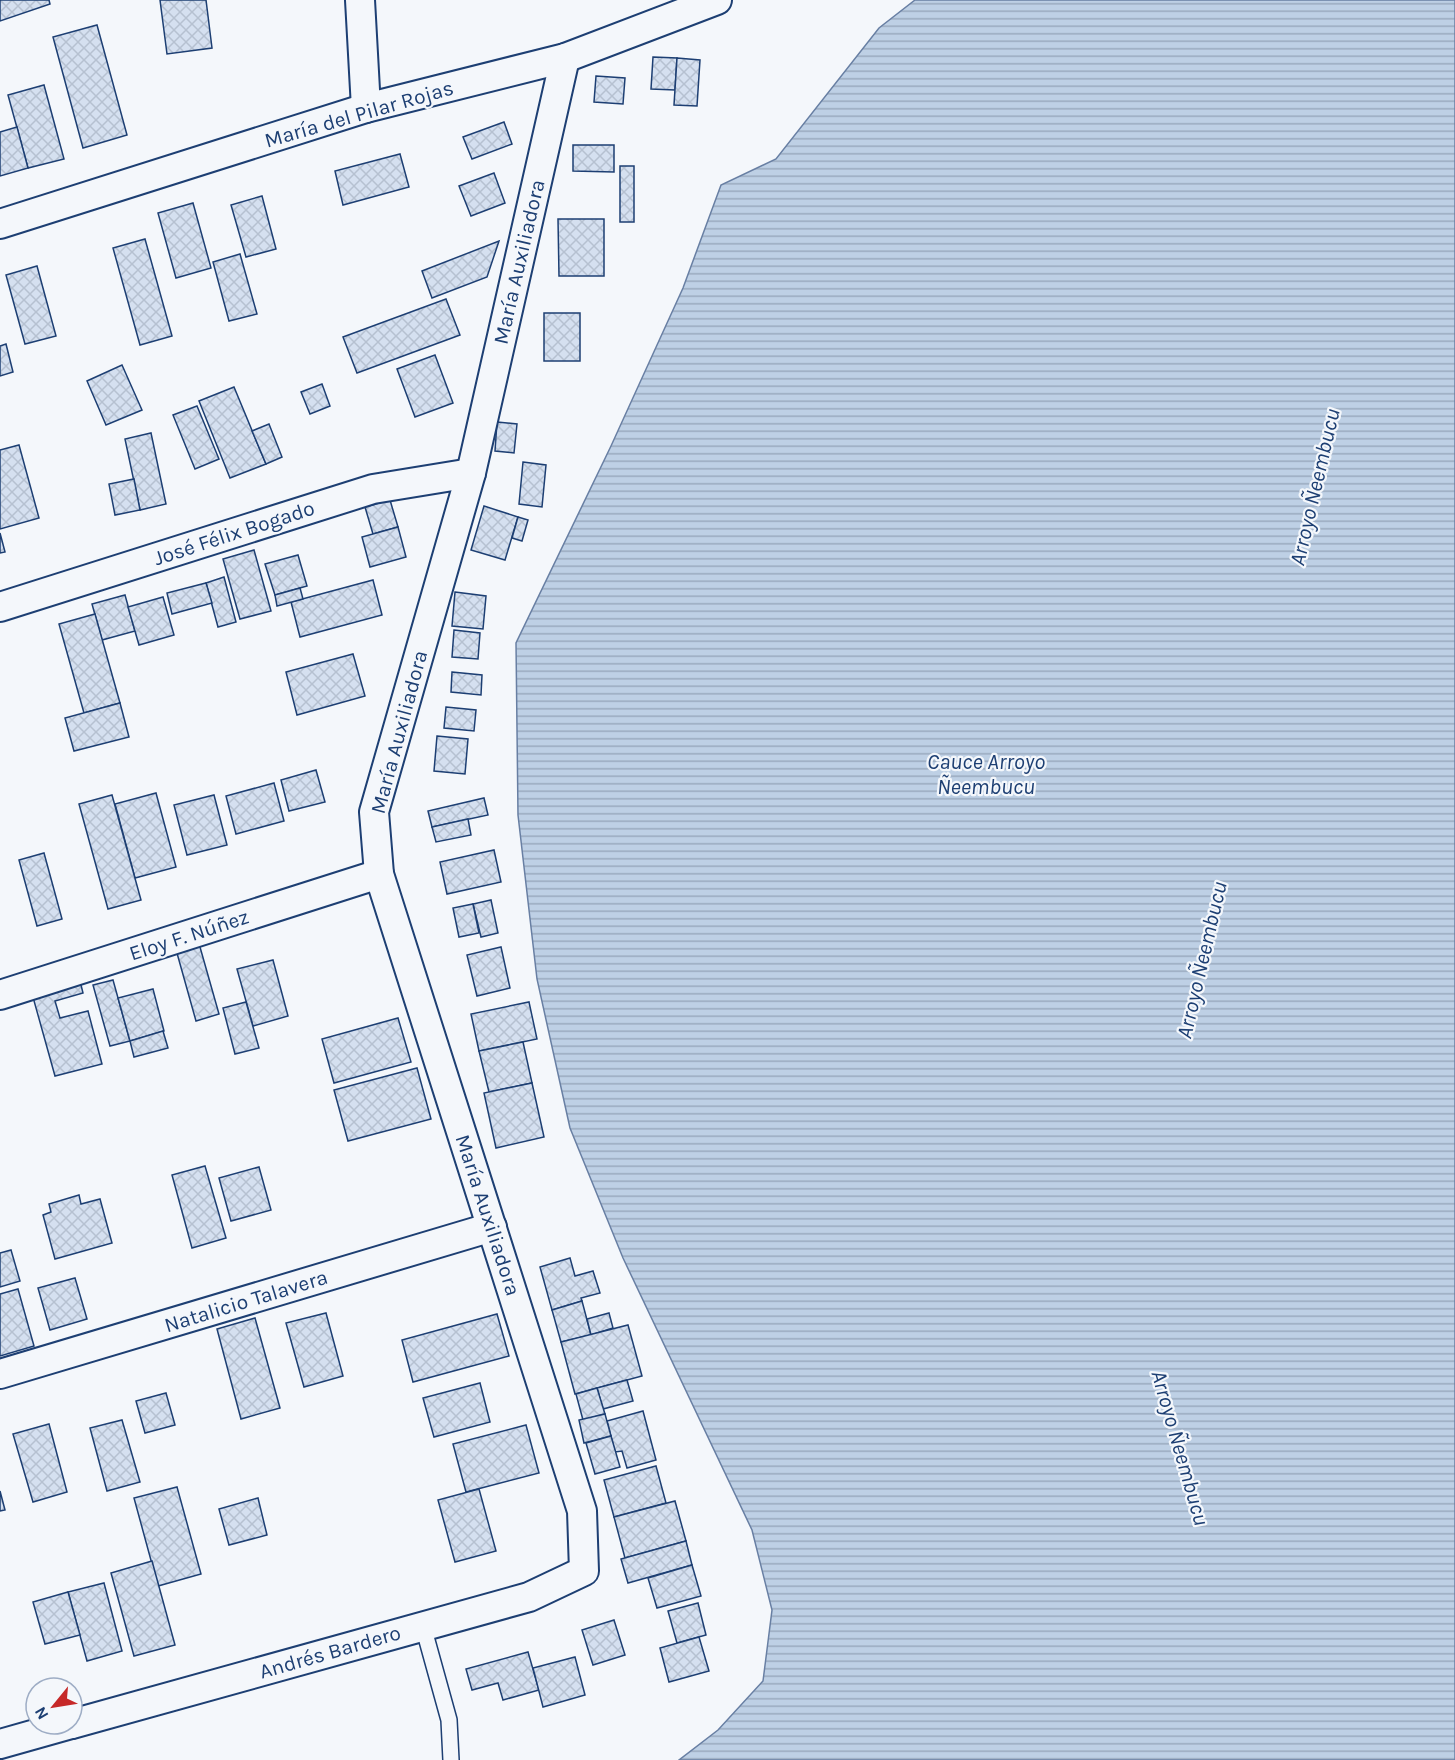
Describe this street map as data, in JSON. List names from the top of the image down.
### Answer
{
  "streets": {
    "street": [
      "María del Pilar Rojas",
      "María Auxiliadora",
      "José Félix Bogado",
      "Eloy F. Núñez",
      "Natalicio Talavera",
      "Andrés Bardero"
    ]
  },
  "crossings": [
    ["María del Pilar Rojas", "María Auxiliadora"],
    ["María Auxiliadora", "José Félix Bogado"],
    ["María Auxiliadora", "Eloy F. Núñez"],
    ["María Auxiliadora", "Natalicio Talavera"],
    ["María Auxiliadora", "Andrés Bardero"]
  ],
  "water": ["Arroyo Ñeembucu", "Cauce Arroyo Ñeembucu"],
  "north": "bottom left"
}
